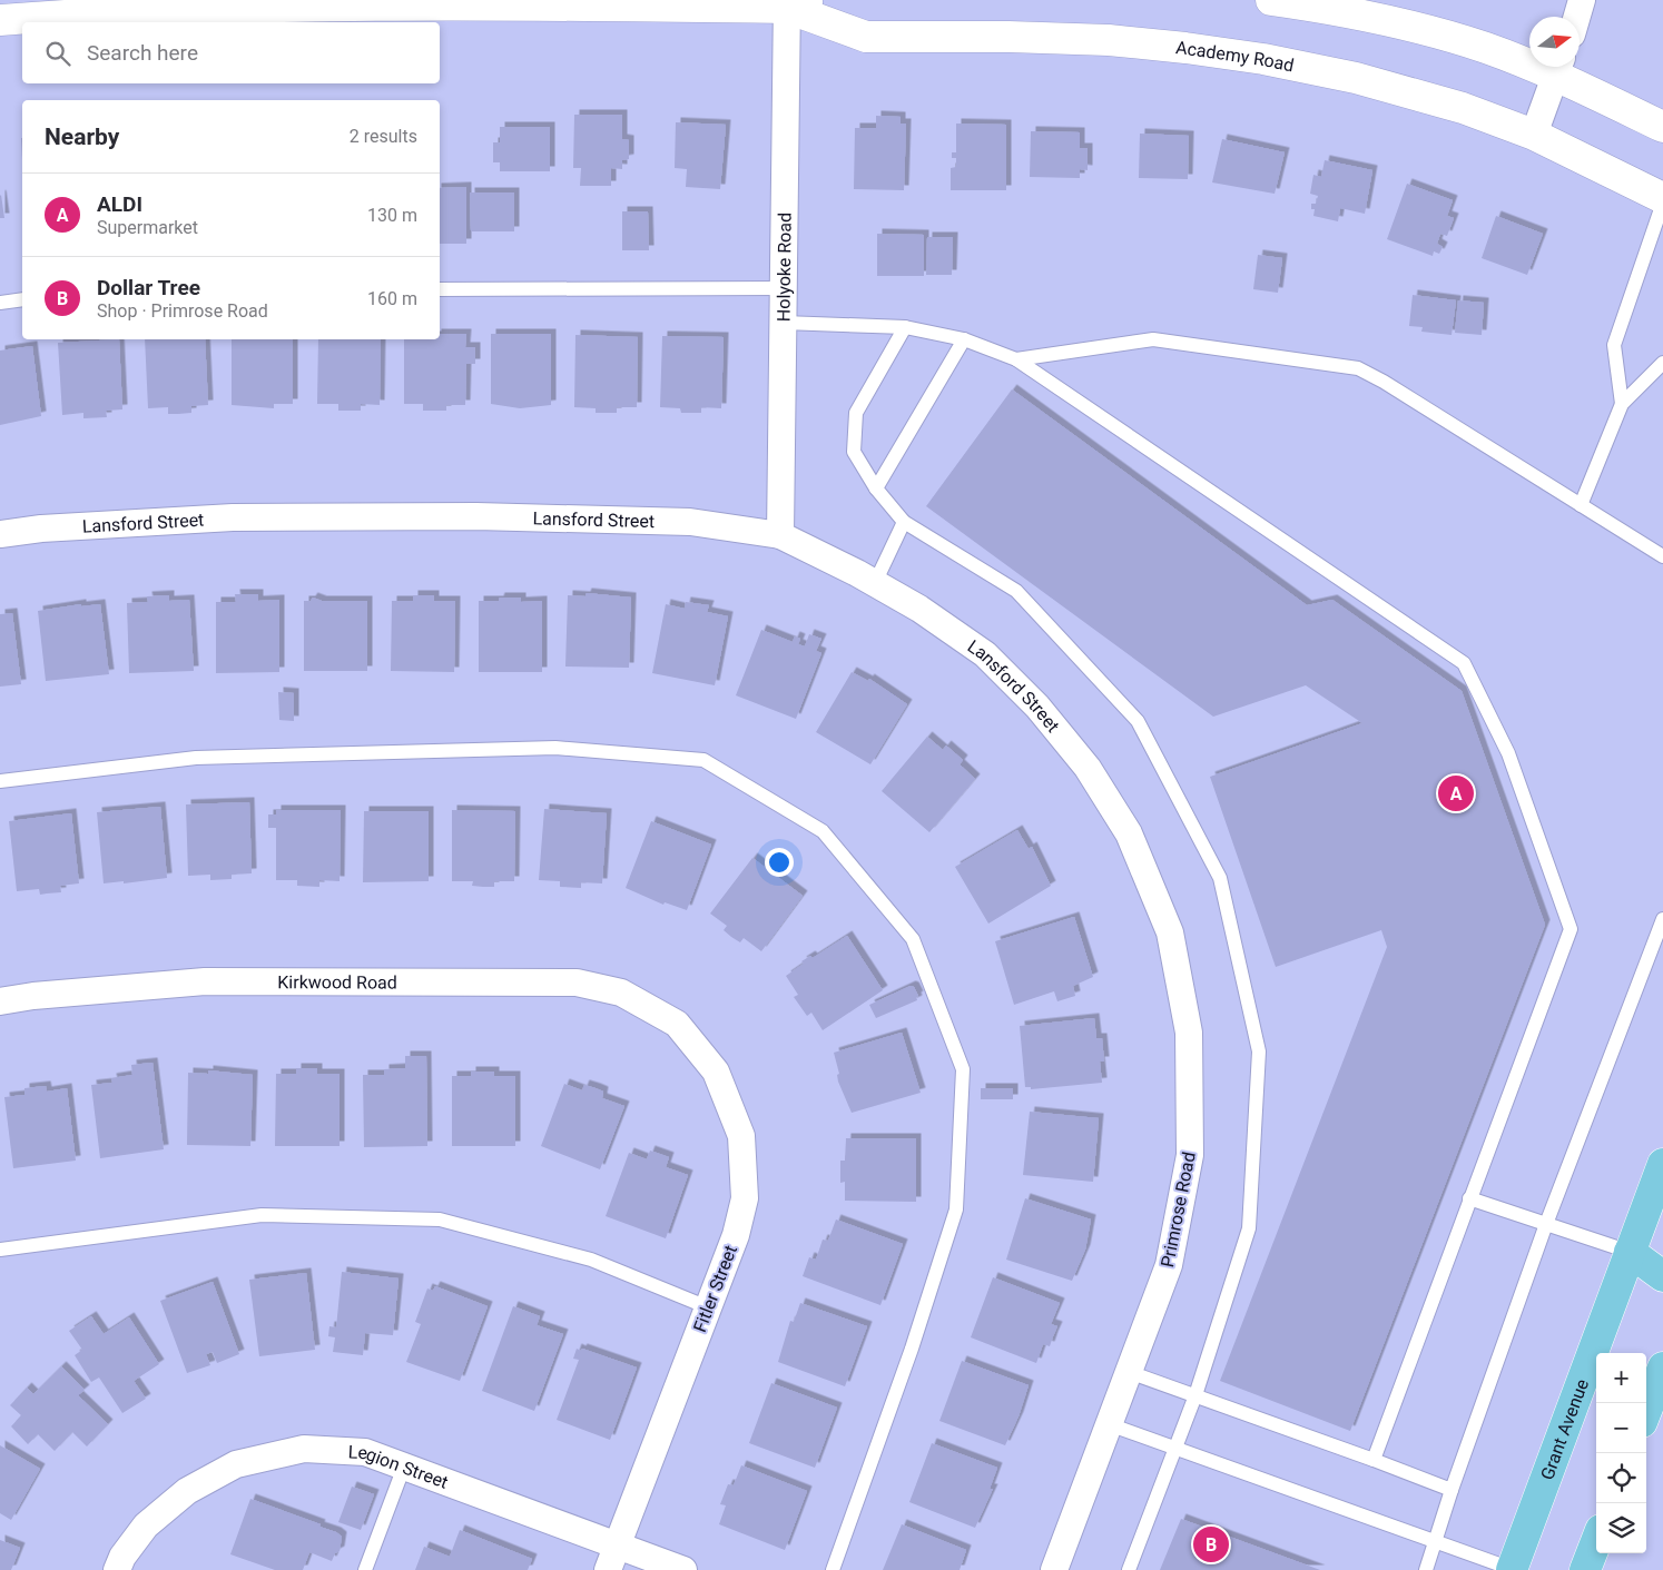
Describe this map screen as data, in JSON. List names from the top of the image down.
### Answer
{
  "streets": {
    "main road": ["Academy Road", "Grant Avenue"],
    "street": [
      "Holyoke Road",
      "Lansford Street",
      "Kirkwood Road",
      "Primrose Road",
      "Fitler Street",
      "Legion Street"
    ]
  },
  "crossings": [
    ["Academy Road", "Holyoke Road"],
    ["Holyoke Road", "Lansford Street"],
    ["Lansford Street", "Primrose Road"],
    ["Kirkwood Road", "Fitler Street"],
    ["Fitler Street", "Legion Street"]
  ],
  "north": "right",
  "page": {
    "search": "Search here",
    "heading": ["Nearby", "2 results"],
    "list": [
      {
        "mark": "A",
        "name": "ALDI",
        "note": "Supermarket",
        "value": "130 m"
      },
      {
        "mark": "B",
        "name": "Dollar Tree",
        "note": "Shop · Primrose Road",
        "value": "160 m"
      }
    ],
    "pins": ["A", "B"],
    "map_buttons": ["+", "−"]
  }
}
